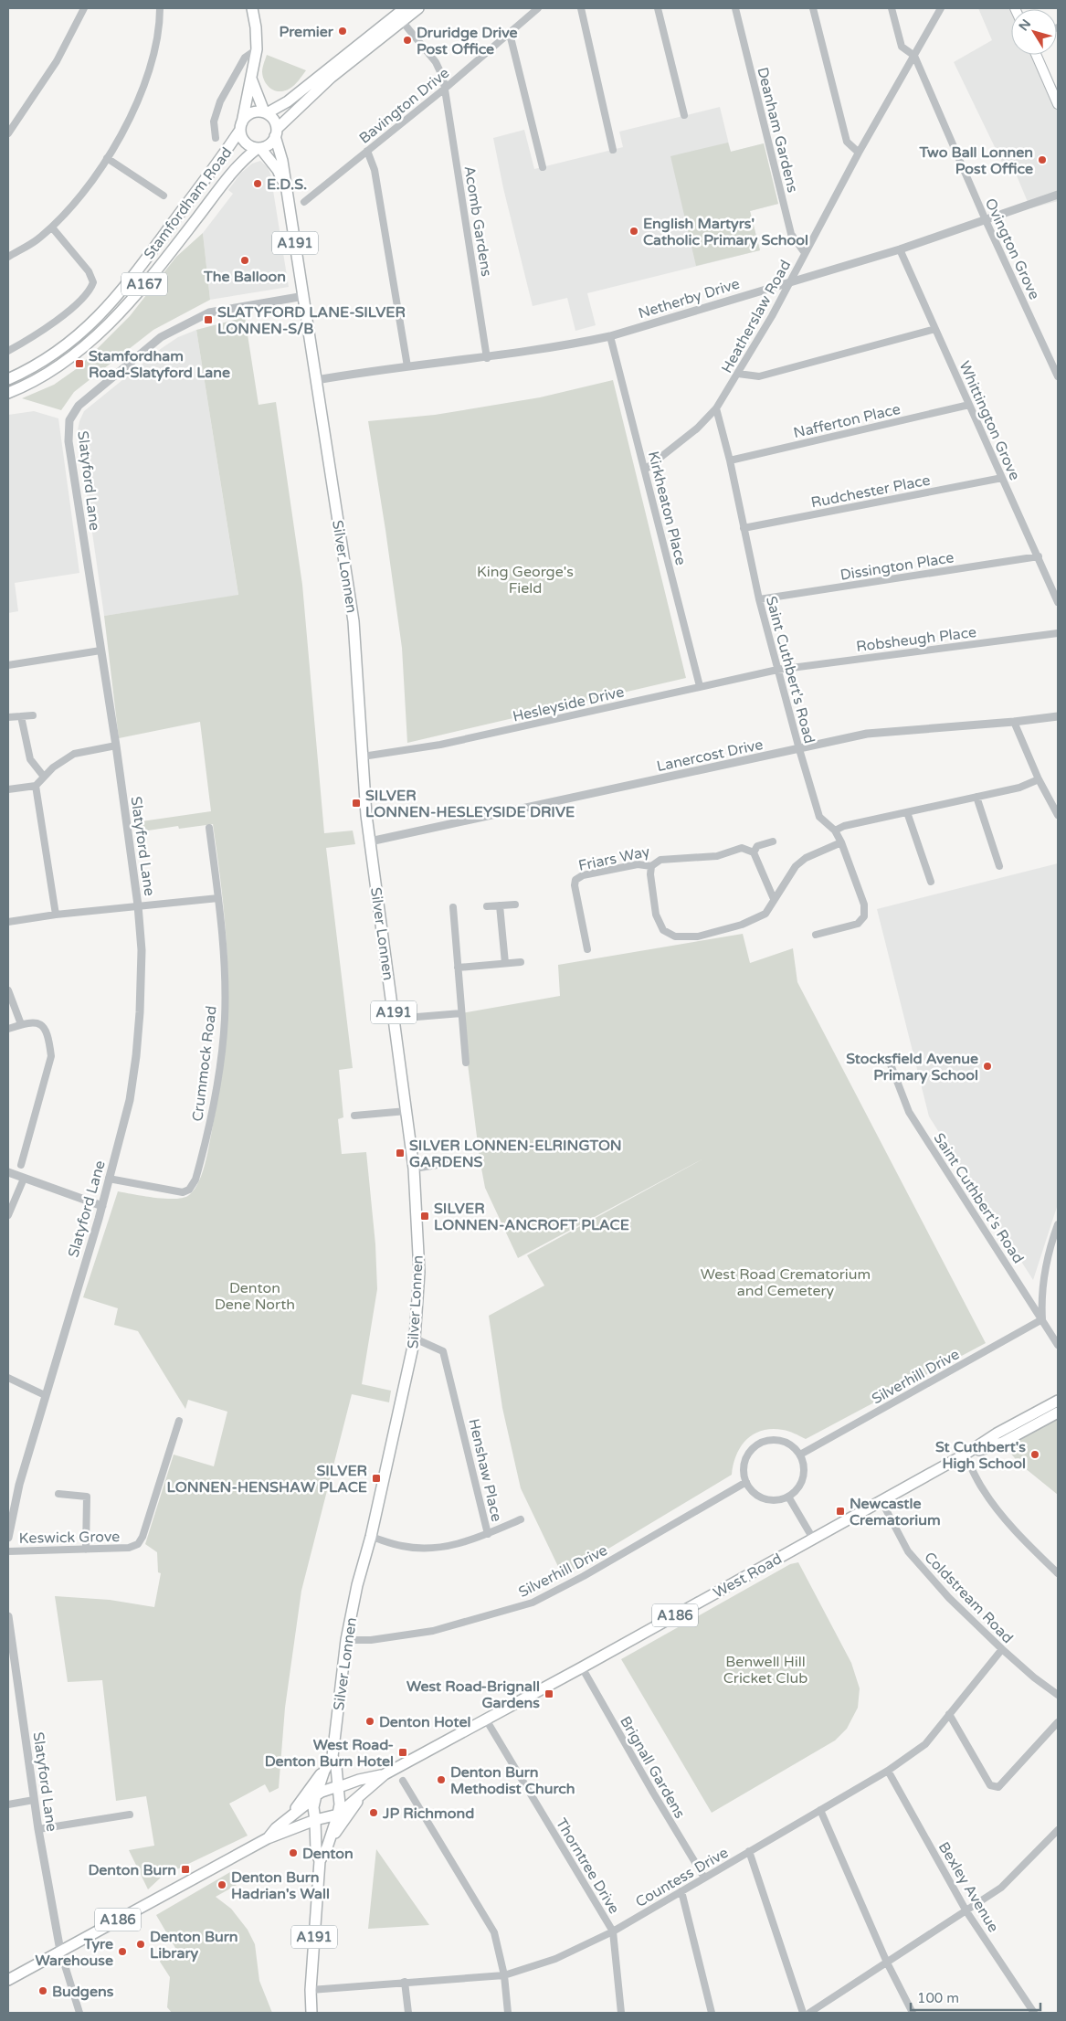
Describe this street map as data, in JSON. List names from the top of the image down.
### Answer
{
  "streets": {
    "main road": [
      "Stamfordham Road",
      "A191",
      "A167",
      "Silver Lonnen",
      "West Road",
      "A186"
    ],
    "street": [
      "Bavington Drive",
      "Deanham Gardens",
      "Acomb Gardens",
      "Ovington Grove",
      "Netherby Drive",
      "Heatherslaw Road",
      "Nafferton Place",
      "Whittington Grove",
      "Slatyford Lane",
      "Rudchester Place",
      "Kirkheaton Place",
      "Dissington Place",
      "Robsheugh Place",
      "Saint Cuthbert's Road",
      "Hesleyside Drive",
      "Lanercost Drive",
      "Friars Way",
      "Crummock Road",
      "Silverhill Drive",
      "Henshaw Place",
      "Keswick Grove",
      "Coldstream Road",
      "Brignall Gardens",
      "Thorntree Drive",
      "Countess Drive",
      "Bexley Avenue"
    ]
  },
  "crossings": [
    ["Bavington Drive", "Acomb Gardens"],
    ["Deanham Gardens", "Heatherslaw Road"],
    ["Stamfordham Road", "Silver Lonnen"],
    ["Acomb Gardens", "Netherby Drive"],
    ["A191", "Silver Lonnen"],
    ["A191", "West Road"],
    ["A191", "A186"],
    ["A191", "Countess Drive"],
    ["Ovington Grove", "Netherby Drive"],
    ["Ovington Grove", "Heatherslaw Road"],
    ["Netherby Drive", "Heatherslaw Road"],
    ["Netherby Drive", "Whittington Grove"],
    ["Netherby Drive", "Kirkheaton Place"],
    ["Netherby Drive", "Silver Lonnen"],
    ["Heatherslaw Road", "Kirkheaton Place"],
    ["Heatherslaw Road", "Saint Cuthbert's Road"],
    ["Nafferton Place", "Whittington Grove"],
    ["Nafferton Place", "Saint Cuthbert's Road"],
    ["Whittington Grove", "Rudchester Place"],
    ["Whittington Grove", "Dissington Place"],
    ["Slatyford Lane", "Silver Lonnen"],
    ["Slatyford Lane", "Crummock Road"],
    ["Slatyford Lane", "A186"],
    ["Rudchester Place", "Saint Cuthbert's Road"],
    ["Kirkheaton Place", "Hesleyside Drive"],
    ["Dissington Place", "Saint Cuthbert's Road"],
    ["Silver Lonnen", "Hesleyside Drive"],
    ["Silver Lonnen", "Lanercost Drive"],
    ["Silver Lonnen", "Silverhill Drive"],
    ["Silver Lonnen", "Henshaw Place"],
    ["Silver Lonnen", "West Road"],
    ["Silver Lonnen", "A186"],
    ["Robsheugh Place", "Saint Cuthbert's Road"],
    ["Robsheugh Place", "Hesleyside Drive"],
    ["Saint Cuthbert's Road", "Hesleyside Drive"],
    ["Saint Cuthbert's Road", "Lanercost Drive"],
    ["Saint Cuthbert's Road", "Silverhill Drive"],
    ["West Road", "Coldstream Road"],
    ["West Road", "A186"],
    ["West Road", "Brignall Gardens"],
    ["West Road", "Thorntree Drive"],
    ["Coldstream Road", "Countess Drive"],
    ["Brignall Gardens", "Countess Drive"],
    ["Thorntree Drive", "Countess Drive"],
    ["Countess Drive", "Bexley Avenue"]
  ],
  "parks": [
    "King George's Field",
    "West Road Crematorium and Cemetery",
    "Denton Dene North",
    "Benwell Hill Cricket Club"
  ],
  "places": {
    "other": [
      "Premier",
      "Druridge Drive Post Office",
      "Two Ball Lonnen Post Office",
      "E.D.S.",
      "English Martyrs' Catholic Primary School",
      "The Balloon",
      "Stocksfield Avenue Primary School",
      "St Cuthbert's High School",
      "Denton Hotel",
      "Denton Burn Methodist Church",
      "JP Richmond",
      "Denton",
      "Denton Burn Hadrian's Wall",
      "Denton Burn Library",
      "Tyre Warehouse",
      "Budgens"
    ],
    "transit": [
      "SLATYFORD LANE-SILVER LONNEN-S/B",
      "Stamfordham Road-Slatyford Lane",
      "SILVER LONNEN-HESLEYSIDE DRIVE",
      "SILVER LONNEN-ELRINGTON GARDENS",
      "SILVER LONNEN-ANCROFT PLACE",
      "SILVER LONNEN-HENSHAW PLACE",
      "Newcastle Crematorium",
      "West Road-Brignall Gardens",
      "West Road- Denton Burn Hotel",
      "Denton Burn"
    ]
  },
  "scale_bar": "100 m",
  "north": "top left"
}
